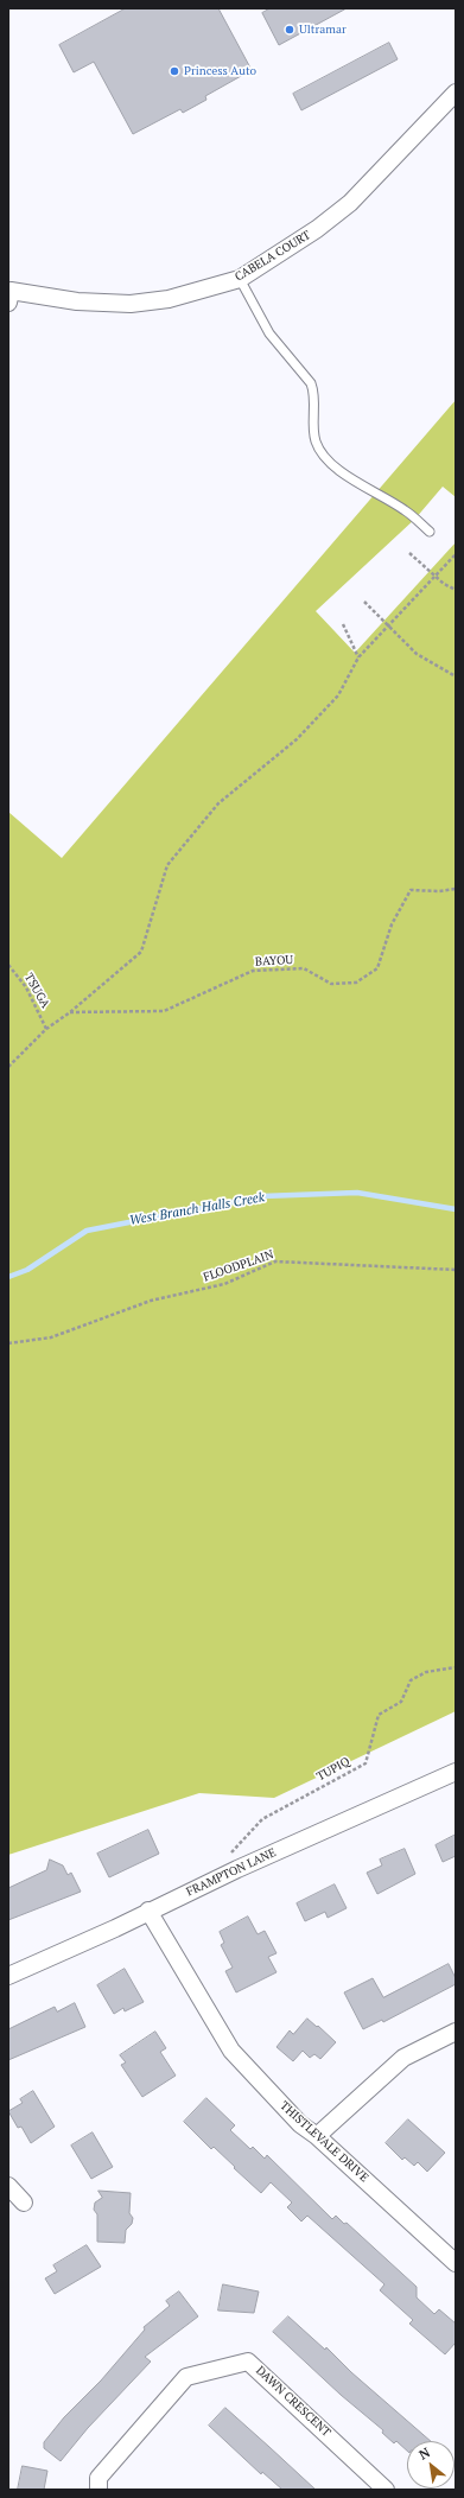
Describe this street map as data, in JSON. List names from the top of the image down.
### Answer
{
  "streets": {
    "street": [
      "CABELA COURT",
      "FRAMPTON LANE",
      "THISTLEVALE DRIVE",
      "DAWN CRESCENT"
    ],
    "path": [
      "BAYOU",
      "TSUGA",
      "FLOODPLAIN",
      "TUPIQ"
    ]
  },
  "crossings": [
    ["TUPIQ", "FRAMPTON LANE"],
    ["FRAMPTON LANE", "THISTLEVALE DRIVE"]
  ],
  "water": ["West Branch Halls Creek"],
  "places": ["Ultramar", "Princess Auto"],
  "north": "top left"
}
